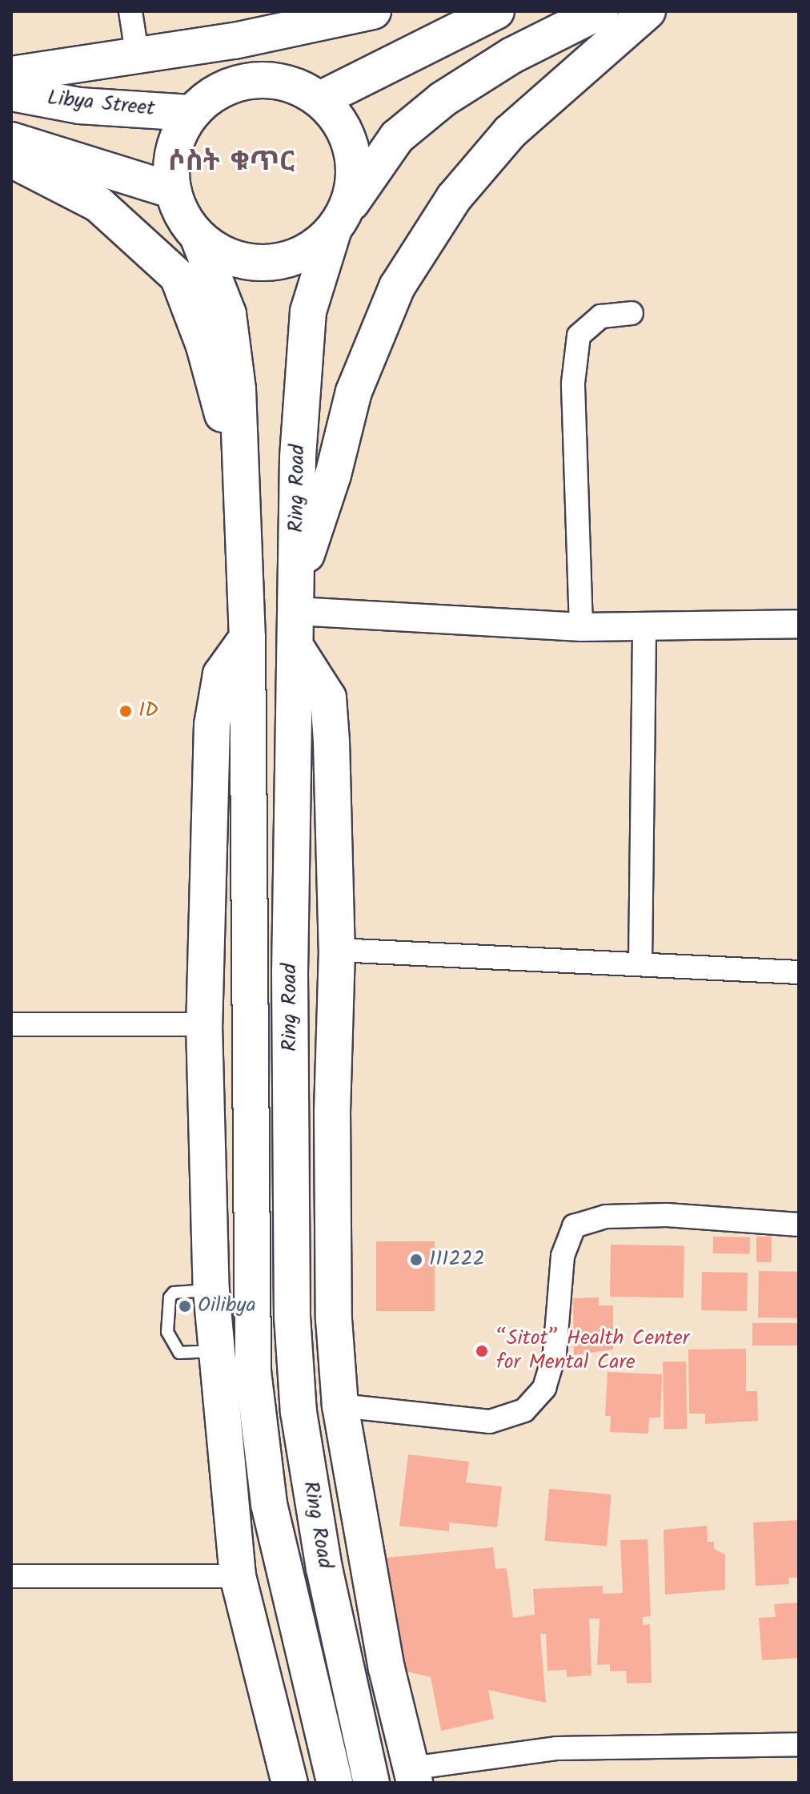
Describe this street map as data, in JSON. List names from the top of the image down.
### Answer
{
  "streets": {
    "main road": ["Libya Street", "Ring Road"]
  },
  "crossings": [
    ["Libya Street", "Ring Road"]
  ],
  "districts": ["ሶስት ቁጥር"],
  "places": [
    "ID",
    "111222",
    "Oilibya",
    "“Sitot” Health Center for Mental Care"
  ]
}
